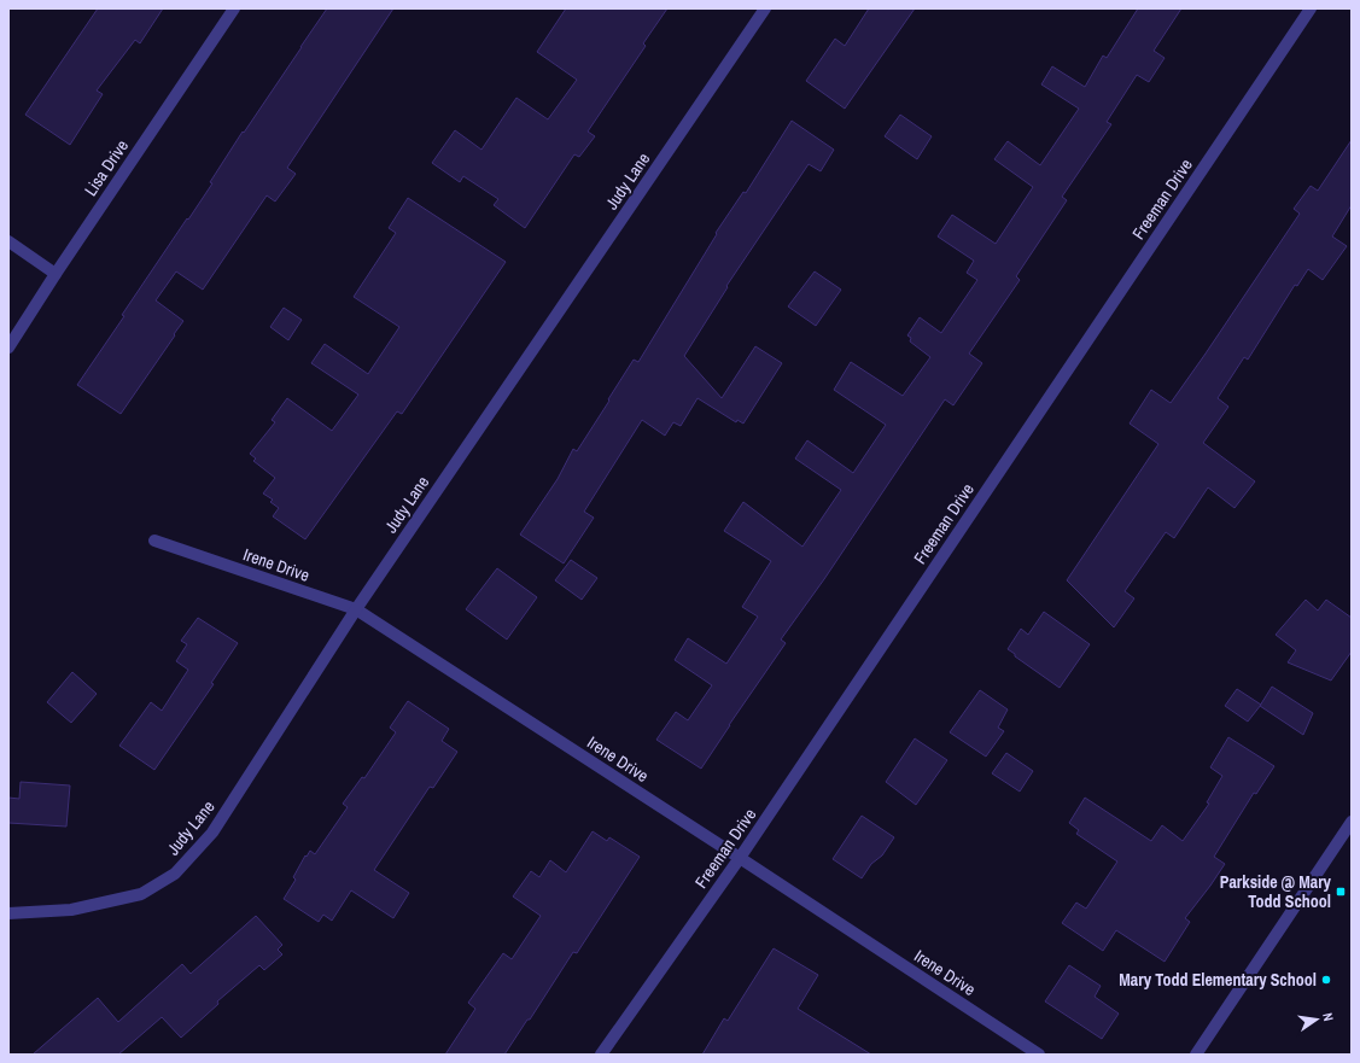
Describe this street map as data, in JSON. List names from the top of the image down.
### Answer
{
  "streets": {
    "street": [
      "Lisa Drive",
      "Judy Lane",
      "Freeman Drive",
      "Irene Drive"
    ]
  },
  "crossings": [
    ["Judy Lane", "Irene Drive"],
    ["Freeman Drive", "Irene Drive"]
  ],
  "places": {
    "transit": ["Parkside @ Mary Todd School"],
    "other": ["Mary Todd Elementary School"]
  },
  "north": "right"
}
